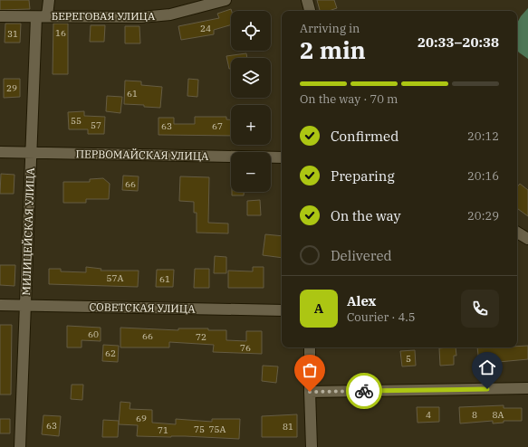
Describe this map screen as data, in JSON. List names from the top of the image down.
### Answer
{
  "streets": {
    "street": [
      "БЕРЕГОВАЯ УЛИЦА",
      "ПЕРВОМАЙСКАЯ УЛИЦА",
      "МИЛИЦЕЙСКАЯ УЛИЦА",
      "СОВЕТСКАЯ УЛИЦА"
    ]
  },
  "crossings": [
    ["БЕРЕГОВАЯ УЛИЦА", "МИЛИЦЕЙСКАЯ УЛИЦА"],
    ["ПЕРВОМАЙСКАЯ УЛИЦА", "МИЛИЦЕЙСКАЯ УЛИЦА"],
    ["МИЛИЦЕЙСКАЯ УЛИЦА", "СОВЕТСКАЯ УЛИЦА"]
  ],
  "house_numbers": [
    "24",
    "16",
    "31",
    "29",
    "61",
    "55",
    "57",
    "63",
    "67",
    "66",
    "57А",
    "61",
    "60",
    "66",
    "72",
    "76",
    "62",
    "5",
    "4",
    "8",
    "8А",
    "69",
    "63",
    "81",
    "75",
    "75А",
    "71"
  ],
  "page": {
    "map_buttons": ["+", "−"],
    "heading": ["2 min", "Arriving in", "20:33–20:38"],
    "panel": ["Alex", "Courier · 4.5"],
    "bar": "On the way · 70 m",
    "list": [
      ["Confirmed", "20:12"],
      ["Preparing", "20:16"],
      ["On the way", "20:29"],
      "Delivered"
    ],
    "round": "A"
  }
}
